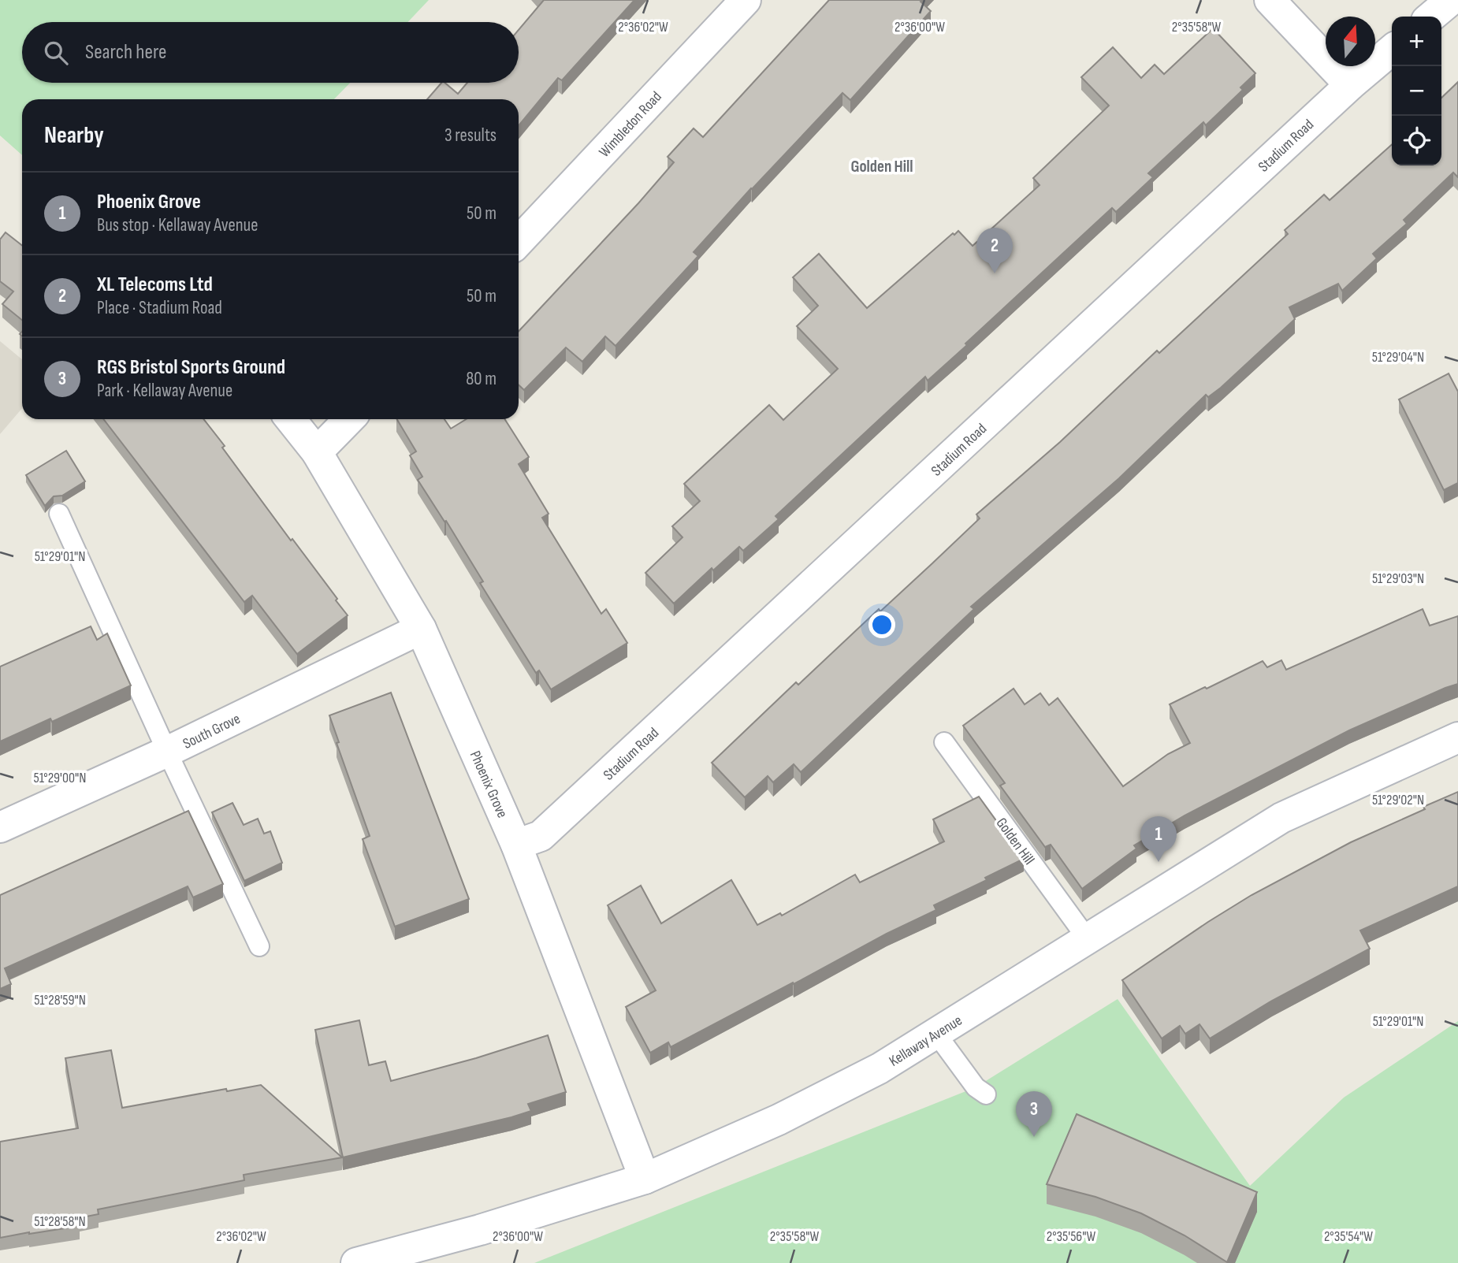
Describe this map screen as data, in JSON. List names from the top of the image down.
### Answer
{
  "streets": {
    "street": [
      "Wimbledon Road",
      "Stadium Road",
      "South Grove",
      "Phoenix Grove",
      "Kellaway Avenue"
    ],
    "lane": ["Golden Hill"]
  },
  "crossings": [
    ["Stadium Road", "Phoenix Grove"],
    ["South Grove", "Phoenix Grove"],
    ["Phoenix Grove", "Kellaway Avenue"],
    ["Golden Hill", "Kellaway Avenue"]
  ],
  "districts": ["Golden Hill"],
  "north": "top",
  "page": {
    "map_buttons": ["+", "−"],
    "search": "Search here",
    "heading": ["Nearby", "3 results"],
    "list": [
      {
        "mark": "1",
        "name": "Phoenix Grove",
        "note": "Bus stop · Kellaway Avenue",
        "value": "50 m"
      },
      {
        "mark": "2",
        "name": "XL Telecoms Ltd",
        "note": "Place · Stadium Road",
        "value": "50 m"
      },
      {
        "mark": "3",
        "name": "RGS Bristol Sports Ground",
        "note": "Park · Kellaway Avenue",
        "value": "80 m"
      }
    ],
    "pins": ["2", "1", "3"]
  },
  "coordinates": [
    "2°36'02\"W",
    "2°36'00\"W",
    "2°35'58\"W",
    "51°29'04\"N",
    "51°29'01\"N",
    "51°29'03\"N",
    "51°29'00\"N",
    "51°29'02\"N",
    "51°28'59\"N",
    "51°28'58\"N",
    "2°35'56\"W",
    "2°35'54\"W"
  ]
}
